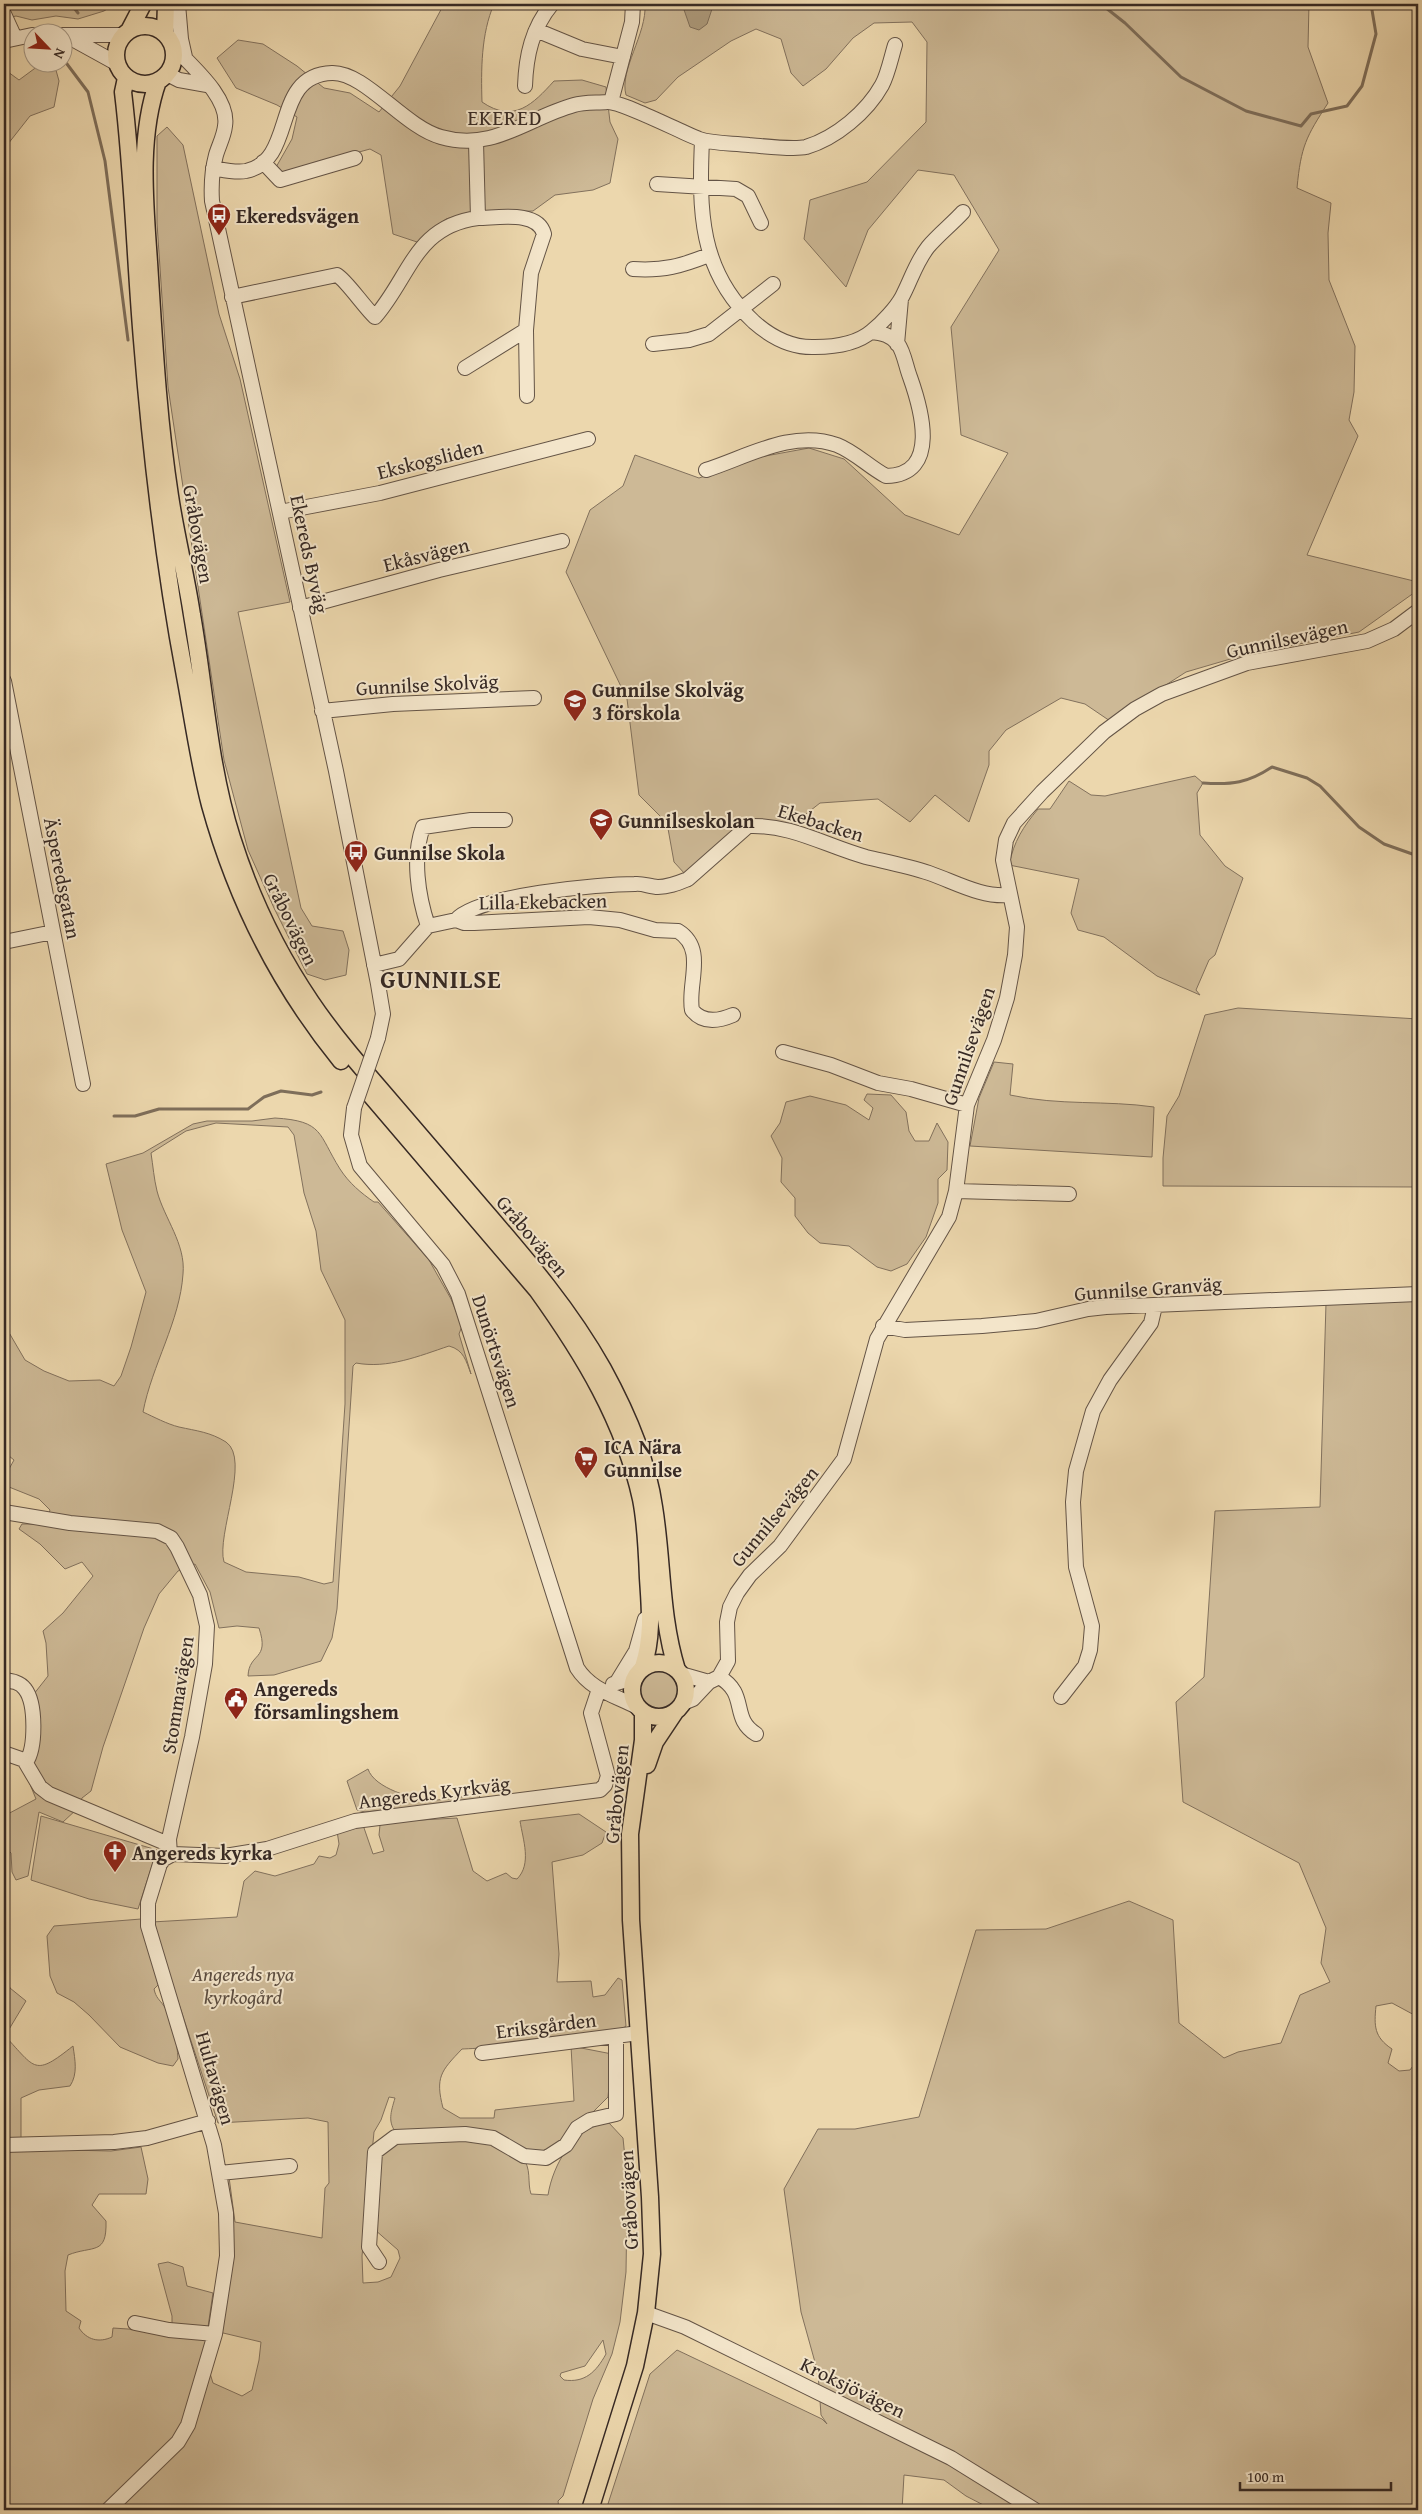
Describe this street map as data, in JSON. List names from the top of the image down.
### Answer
{
  "streets": {
    "main road": ["Gråbovägen"],
    "street": [
      "Ekskogsliden",
      "Ekereds Byväg",
      "Ekåsvägen",
      "Gunnilsevägen",
      "Gunnilse Skolväg",
      "Ekebacken",
      "Äsperedsgatan",
      "Lilla Ekebacken",
      "Gunnilse Granväg",
      "Dunörtsvägen",
      "Stommavägen",
      "Angereds Kyrkväg",
      "Eriksgården",
      "Hultavägen",
      "Kroksjövägen"
    ]
  },
  "crossings": [
    ["Ekskogsliden", "Ekereds Byväg"],
    ["Gråbovägen", "Ekereds Byväg"],
    ["Gråbovägen", "Gunnilsevägen"],
    ["Gråbovägen", "Dunörtsvägen"],
    ["Gråbovägen", "Eriksgården"],
    ["Gråbovägen", "Kroksjövägen"],
    ["Ekereds Byväg", "Ekåsvägen"],
    ["Ekereds Byväg", "Gunnilse Skolväg"],
    ["Ekereds Byväg", "Dunörtsvägen"],
    ["Gunnilsevägen", "Ekebacken"],
    ["Gunnilsevägen", "Gunnilse Granväg"],
    ["Gunnilsevägen", "Dunörtsvägen"],
    ["Ekebacken", "Lilla Ekebacken"],
    ["Dunörtsvägen", "Angereds Kyrkväg"],
    ["Stommavägen", "Angereds Kyrkväg"],
    ["Stommavägen", "Hultavägen"],
    ["Angereds Kyrkväg", "Hultavägen"]
  ],
  "districts": ["EKERED", "GUNNILSE"],
  "parks": ["Angereds nya kyrkogård"],
  "places": {
    "bus stop": ["Ekeredsvägen", "Gunnilse Skola"],
    "school or university": ["Gunnilse Skolväg 3 förskola", "Gunnilseskolan"],
    "supermarket": ["ICA Nära Gunnilse"],
    "public building": ["Angereds församlingshem"],
    "church": ["Angereds kyrka"]
  },
  "scale_bar": "100 m",
  "north": "bottom right"
}
